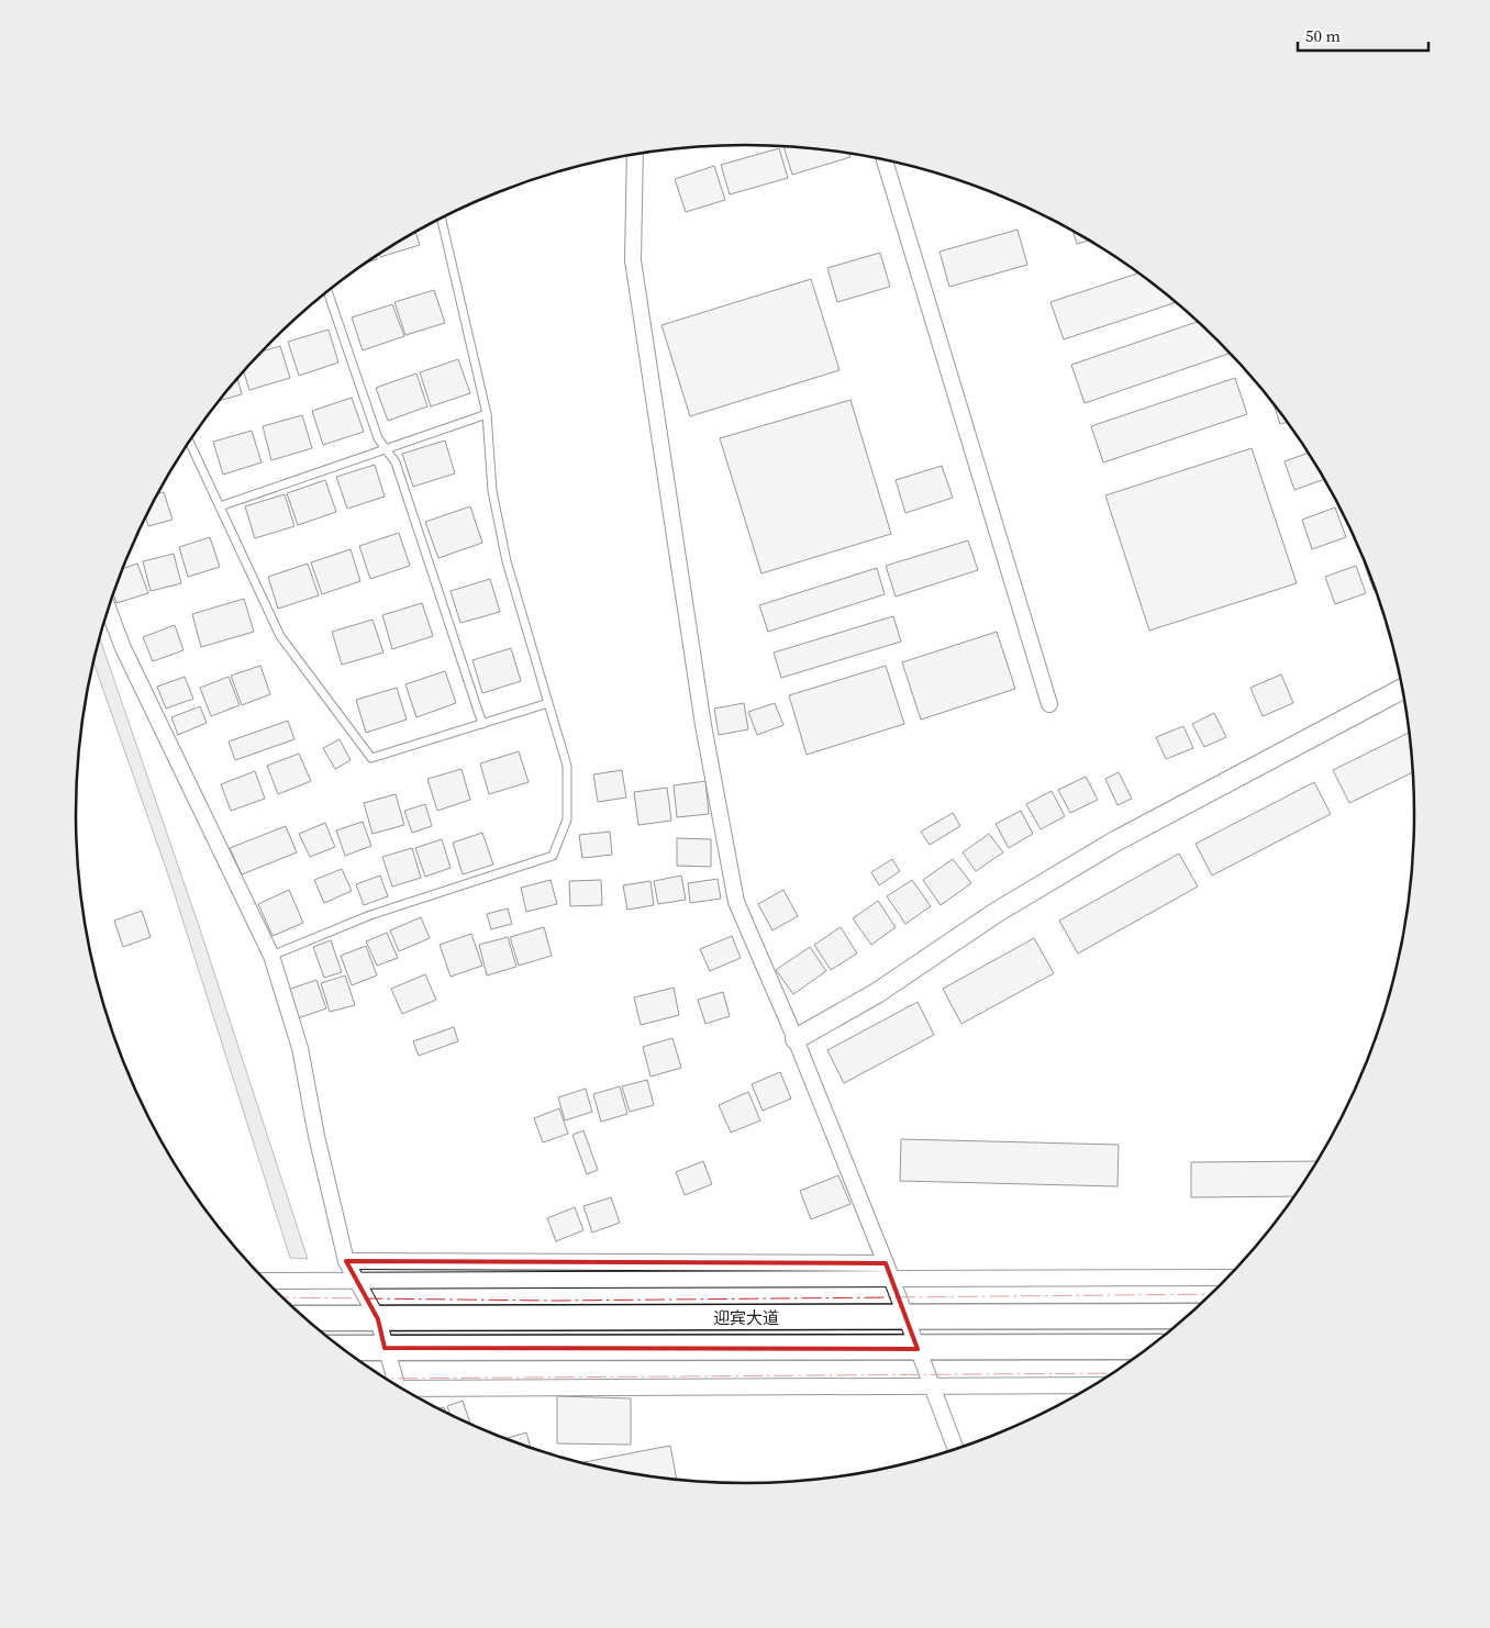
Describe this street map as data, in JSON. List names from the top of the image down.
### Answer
{
  "streets": {
    "main road": ["迎宾大道"]
  },
  "scale_bar": "50 m"
}
